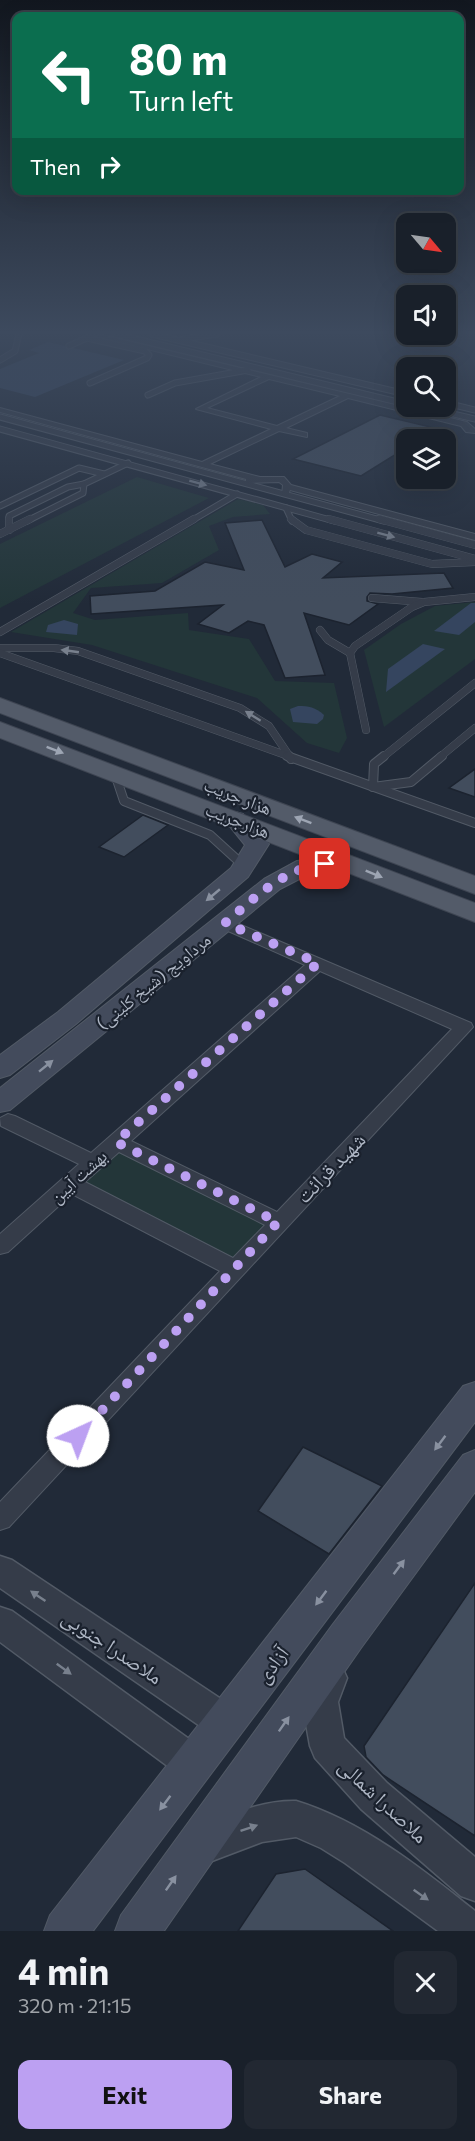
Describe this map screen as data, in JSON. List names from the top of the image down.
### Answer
{
  "streets": {
    "main road": [
      "هزار جریب",
      "هزارجریب",
      "مرداویج (شیخ کلینی)",
      "آزادی"
    ],
    "street": [
      "شهید قرائت",
      "بهشت آیین",
      "ملاصدرا جنوبی",
      "ملاصدرا شمالی"
    ]
  },
  "crossings": [
    ["هزارجریب", "مرداویج (شیخ کلینی)"],
    ["شهید قرائت", "بهشت آیین"],
    ["ملاصدرا جنوبی", "آزادی"]
  ],
  "one_way": ["هزار جریب", "هزارجریب"],
  "north": "bottom right",
  "page": {
    "turn": ["80 m", "Turn left"],
    "then": "Then",
    "heading": ["4 min", "320 m · 21:15"],
    "buttons": ["Exit", "Share"]
  }
}
